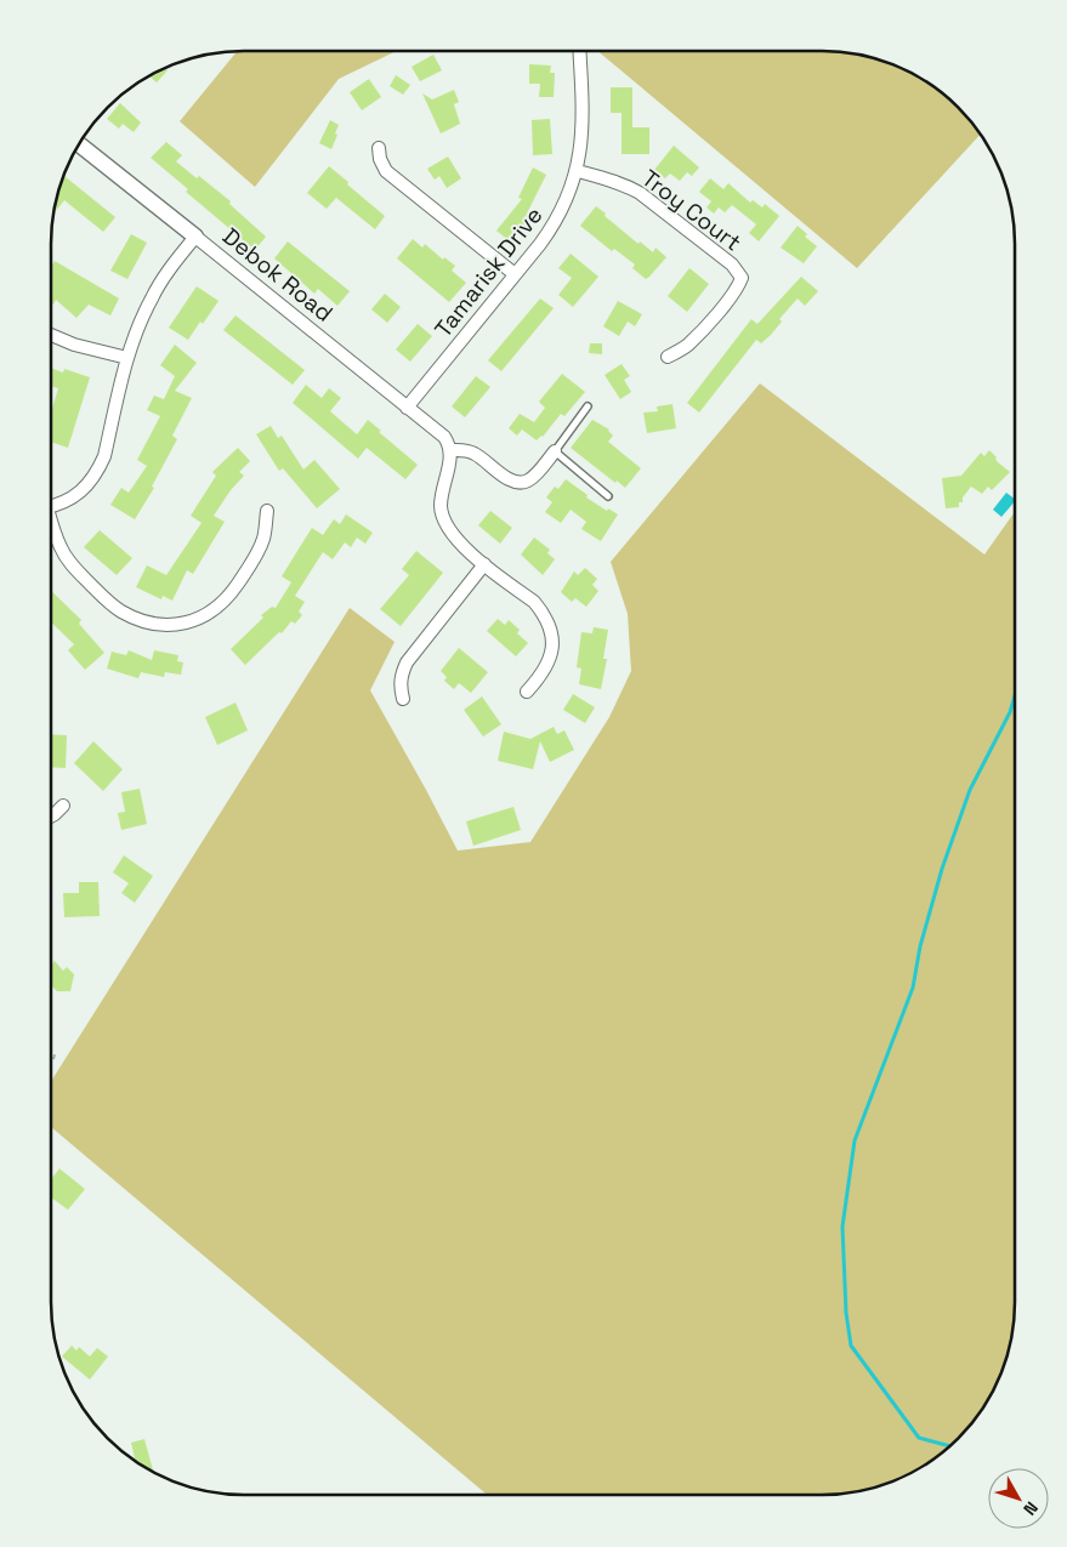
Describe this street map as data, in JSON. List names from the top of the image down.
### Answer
{
  "streets": {
    "street": ["Troy Court", "Tamarisk Drive", "Debok Road"]
  },
  "crossings": [
    ["Troy Court", "Tamarisk Drive"],
    ["Tamarisk Drive", "Debok Road"]
  ],
  "north": "bottom right"
}
